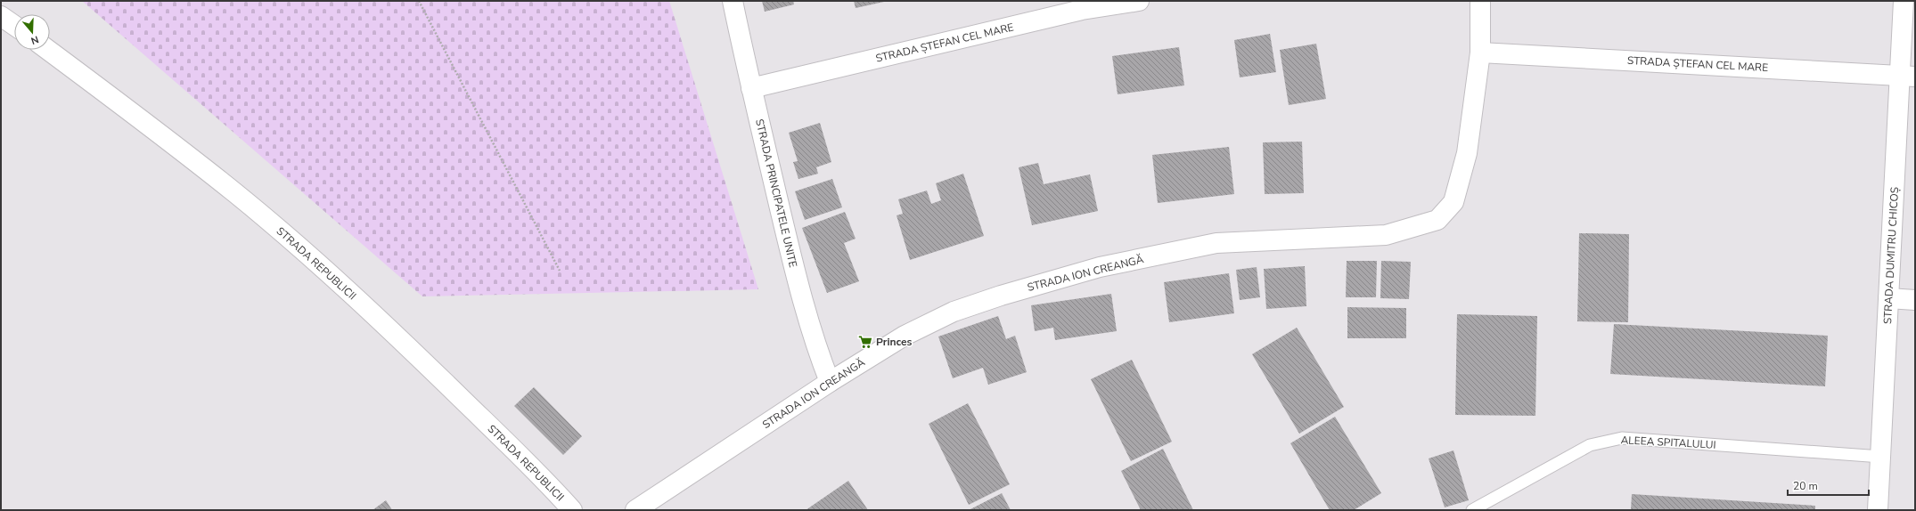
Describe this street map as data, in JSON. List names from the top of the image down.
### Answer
{
  "streets": {
    "street": [
      "STRADA ȘTEFAN CEL MARE",
      "STRADA PRINCIPATELE UNITE",
      "STRADA DUMITRU CHICOȘ",
      "STRADA REPUBLICII",
      "STRADA ION CREANGĂ"
    ],
    "lane": ["ALEEA SPITALULUI"]
  },
  "crossings": [
    ["STRADA ȘTEFAN CEL MARE", "STRADA PRINCIPATELE UNITE"],
    ["STRADA ȘTEFAN CEL MARE", "STRADA DUMITRU CHICOȘ"],
    ["STRADA ȘTEFAN CEL MARE", "STRADA ION CREANGĂ"],
    ["STRADA PRINCIPATELE UNITE", "STRADA ION CREANGĂ"],
    ["STRADA DUMITRU CHICOȘ", "ALEEA SPITALULUI"]
  ],
  "places": {
    "supermarket": ["Princes"]
  },
  "scale_bar": "20 m",
  "north": "bottom"
}
